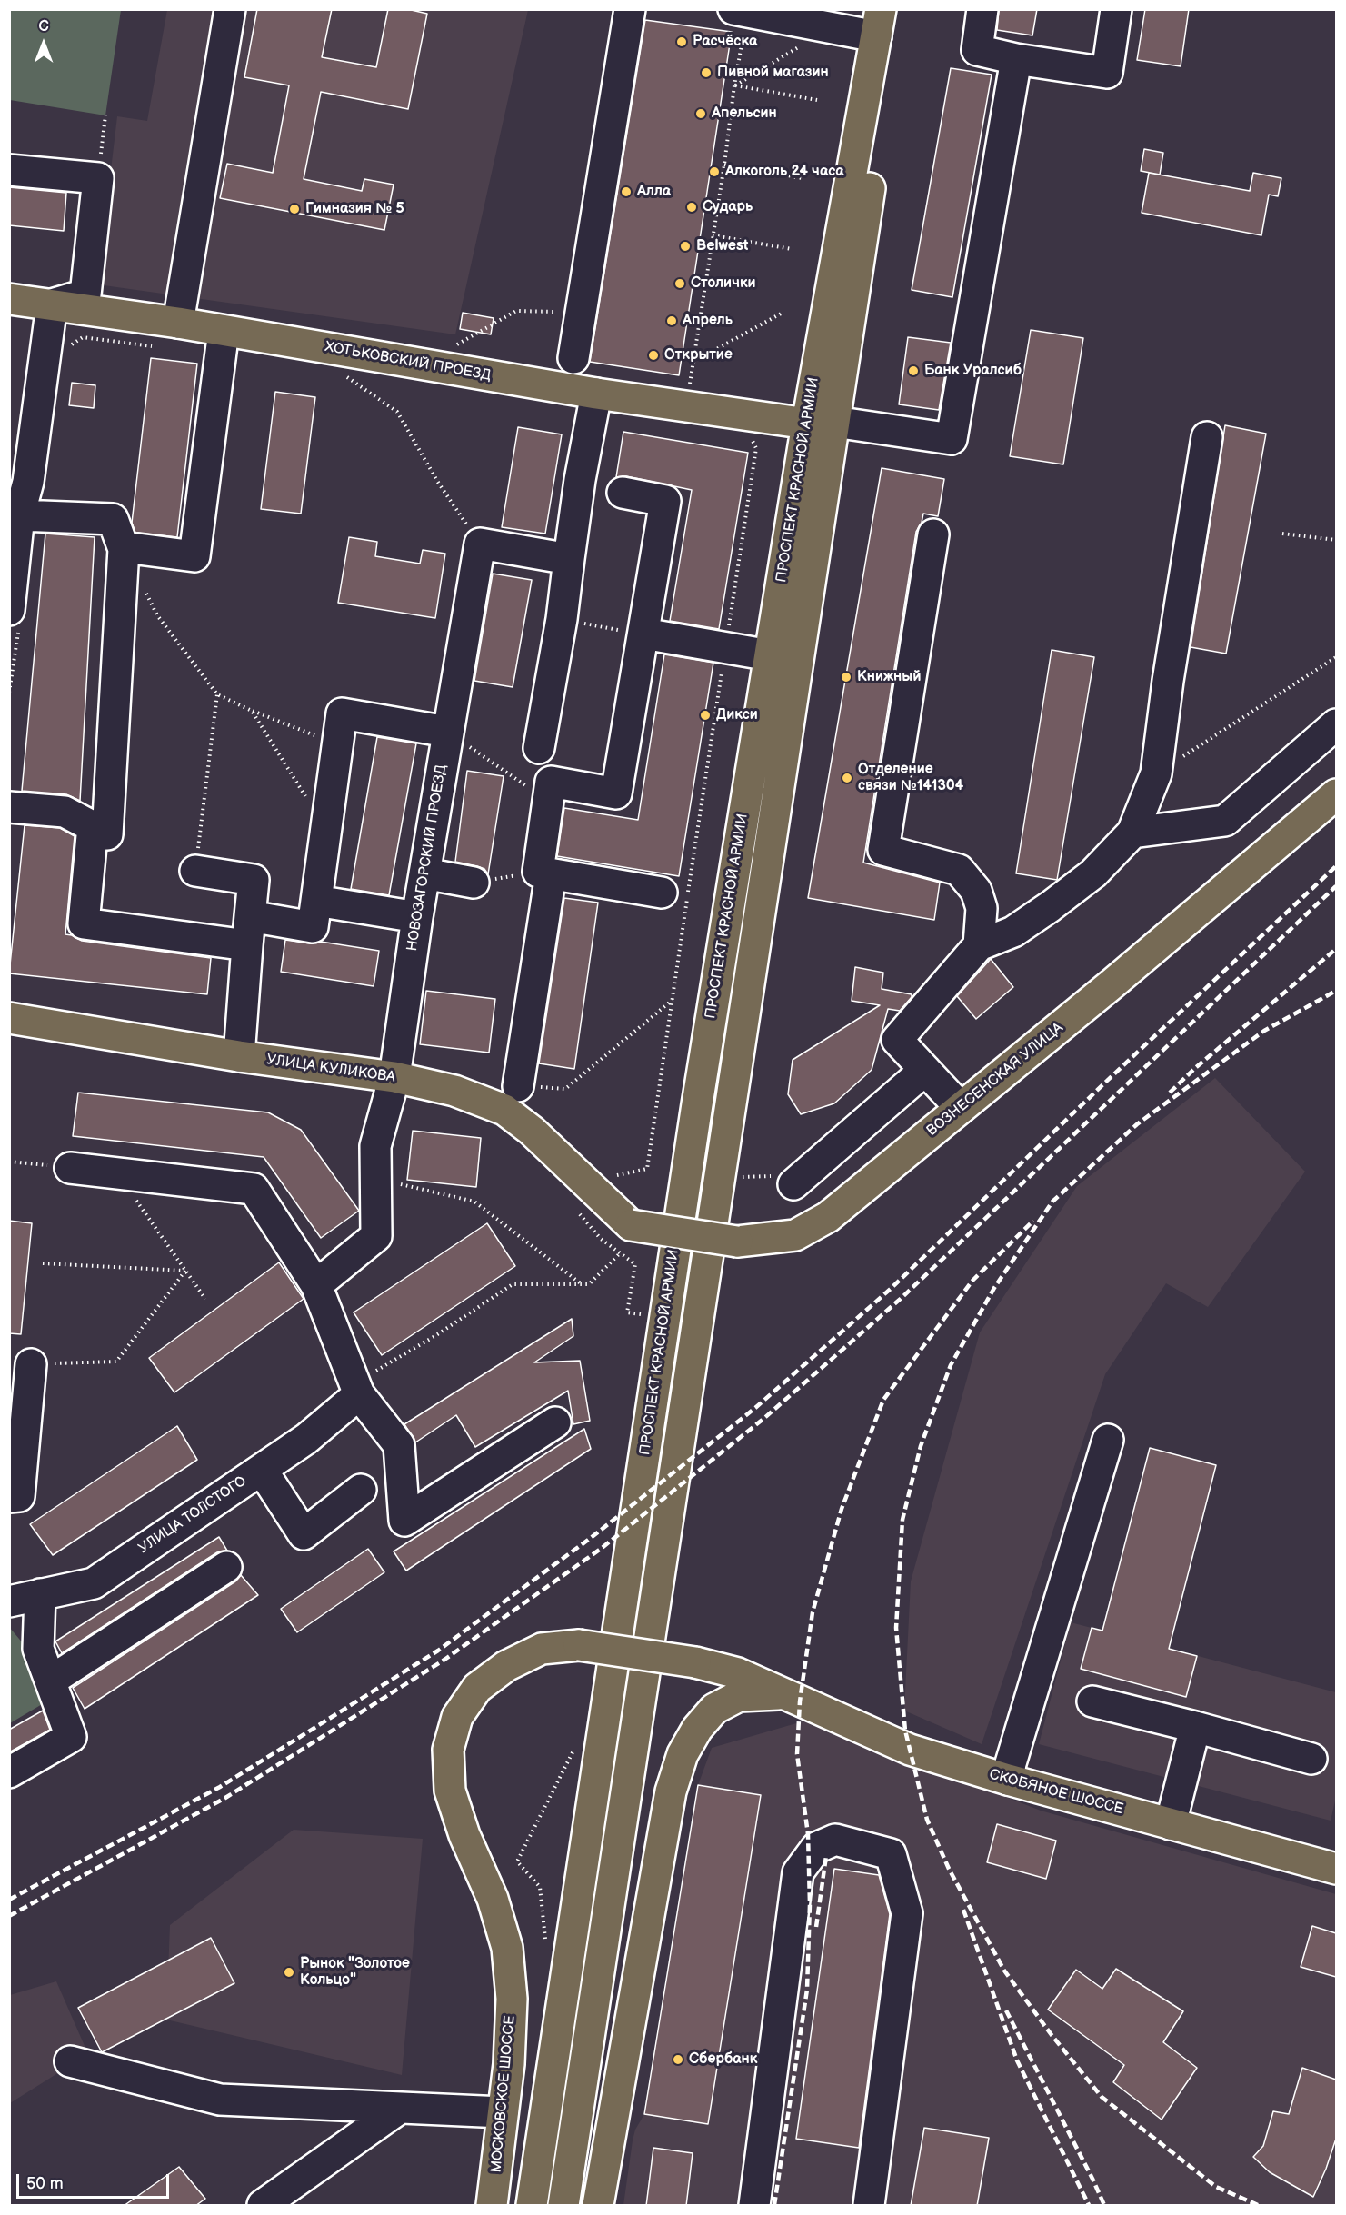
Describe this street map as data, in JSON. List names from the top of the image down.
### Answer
{
  "streets": {
    "main road": [
      "ХОТЬКОВСКИЙ ПРОЕЗД",
      "ПРОСПЕКТ КРАСНОЙ АРМИИ",
      "УЛИЦА КУЛИКОВА",
      "ВОЗНЕСЕНСКАЯ УЛИЦА",
      "СКОБЯНОЕ ШОССЕ",
      "МОСКОВСКОЕ ШОССЕ"
    ],
    "street": ["НОВОЗАГОРСКИЙ ПРОЕЗД", "УЛИЦА ТОЛСТОГО"]
  },
  "crossings": [
    ["ХОТЬКОВСКИЙ ПРОЕЗД", "ПРОСПЕКТ КРАСНОЙ АРМИИ"],
    ["НОВОЗАГОРСКИЙ ПРОЕЗД", "УЛИЦА КУЛИКОВА"],
    ["УЛИЦА КУЛИКОВА", "ВОЗНЕСЕНСКАЯ УЛИЦА"],
    ["СКОБЯНОЕ ШОССЕ", "МОСКОВСКОЕ ШОССЕ"]
  ],
  "places": [
    "Расчёска",
    "Пивной магазин",
    "Апельсин",
    "Алкоголь 24 часа",
    "Алла",
    "Сударь",
    "Гимназия № 5",
    "Belwest",
    "Столички",
    "Апрель",
    "Открытие",
    "Банк Уралсиб",
    "Книжный",
    "Дикси",
    "Отделение связи №141304",
    "Рынок \"Золотое Кольцо\"",
    "Сбербанк"
  ],
  "scale_bar": "50 m",
  "north": "top"
}
